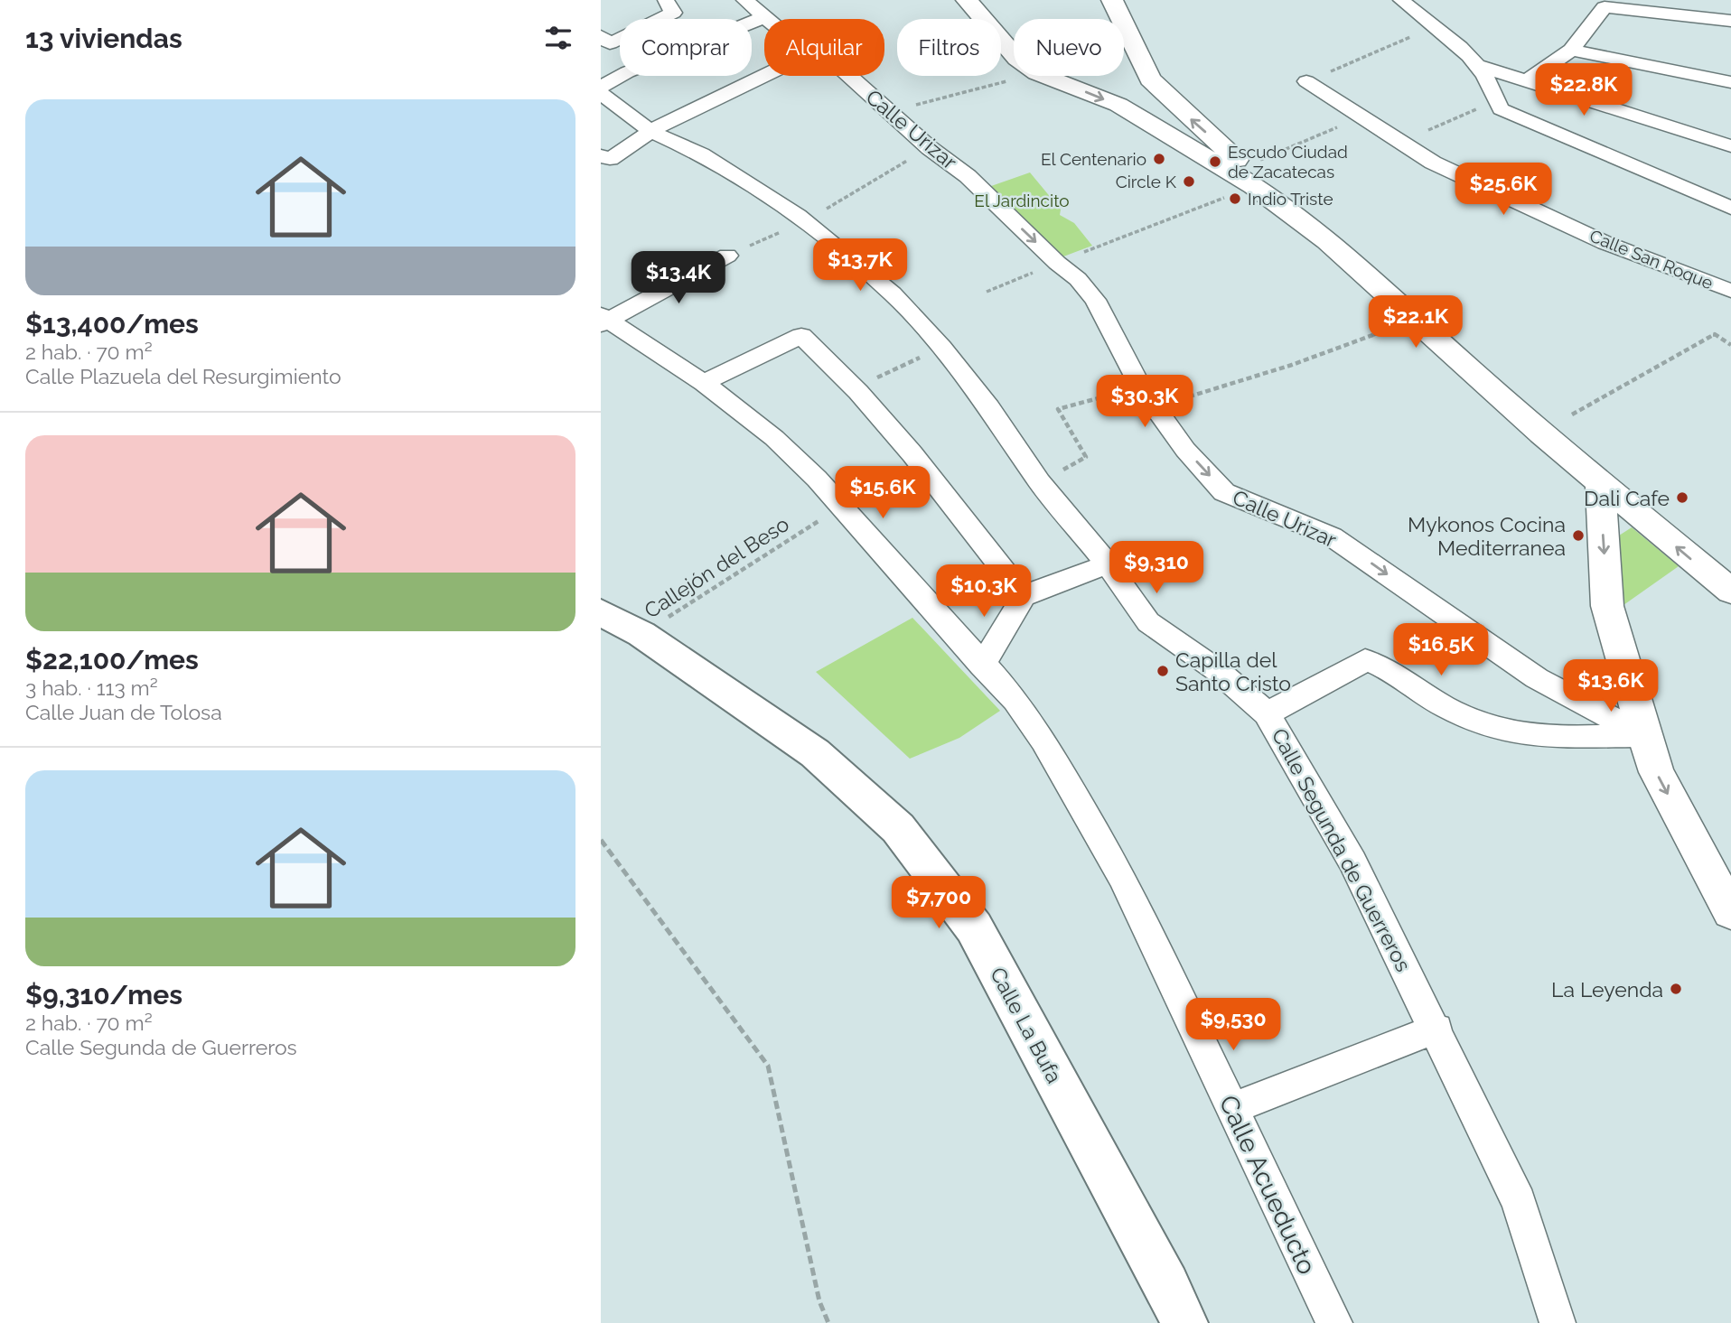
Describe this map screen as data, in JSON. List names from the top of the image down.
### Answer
{
  "streets": {
    "main road": ["Calle La Bufa"],
    "street": [
      "Calle Urizar",
      "Calle San Roque",
      "Calle Segunda de Guerreros",
      "Calle Acueducto"
    ],
    "path": ["Callejón del Beso"]
  },
  "crossings": [
    ["Callejón del Beso", "Calle La Bufa"],
    ["Callejón del Beso", "Calle Acueducto"]
  ],
  "parks": ["El Jardincito"],
  "places": [
    "El Centenario",
    "Escudo Ciudad de Zacatecas",
    "Circle K",
    "Indio Triste",
    "Dali Cafe",
    "Mykonos Cocina Mediterranea",
    "Capilla del Santo Cristo",
    "La Leyenda"
  ],
  "page": {
    "heading": "13 viviendas",
    "chip": [
      "Comprar",
      "Alquilar",
      "Filtros",
      "Nuevo"
    ],
    "price": [
      "$22.8K",
      "$25.6K",
      "$13.7K",
      "$13.4K",
      "$22.1K",
      "$30.3K",
      "$15.6K",
      "$9,310",
      "$10.3K",
      "$16.5K",
      "$13.6K",
      "$7,700",
      "$9,530"
    ],
    "list": [
      {
        "name": "$13,400/mes",
        "note": "2 hab. · 70 m² · Calle Plazuela del Resurgimiento"
      },
      {
        "name": "$22,100/mes",
        "note": "3 hab. · 113 m² · Calle Juan de Tolosa"
      },
      {
        "name": "$9,310/mes",
        "note": "2 hab. · 70 m² · Calle Segunda de Guerreros"
      }
    ]
  }
}
